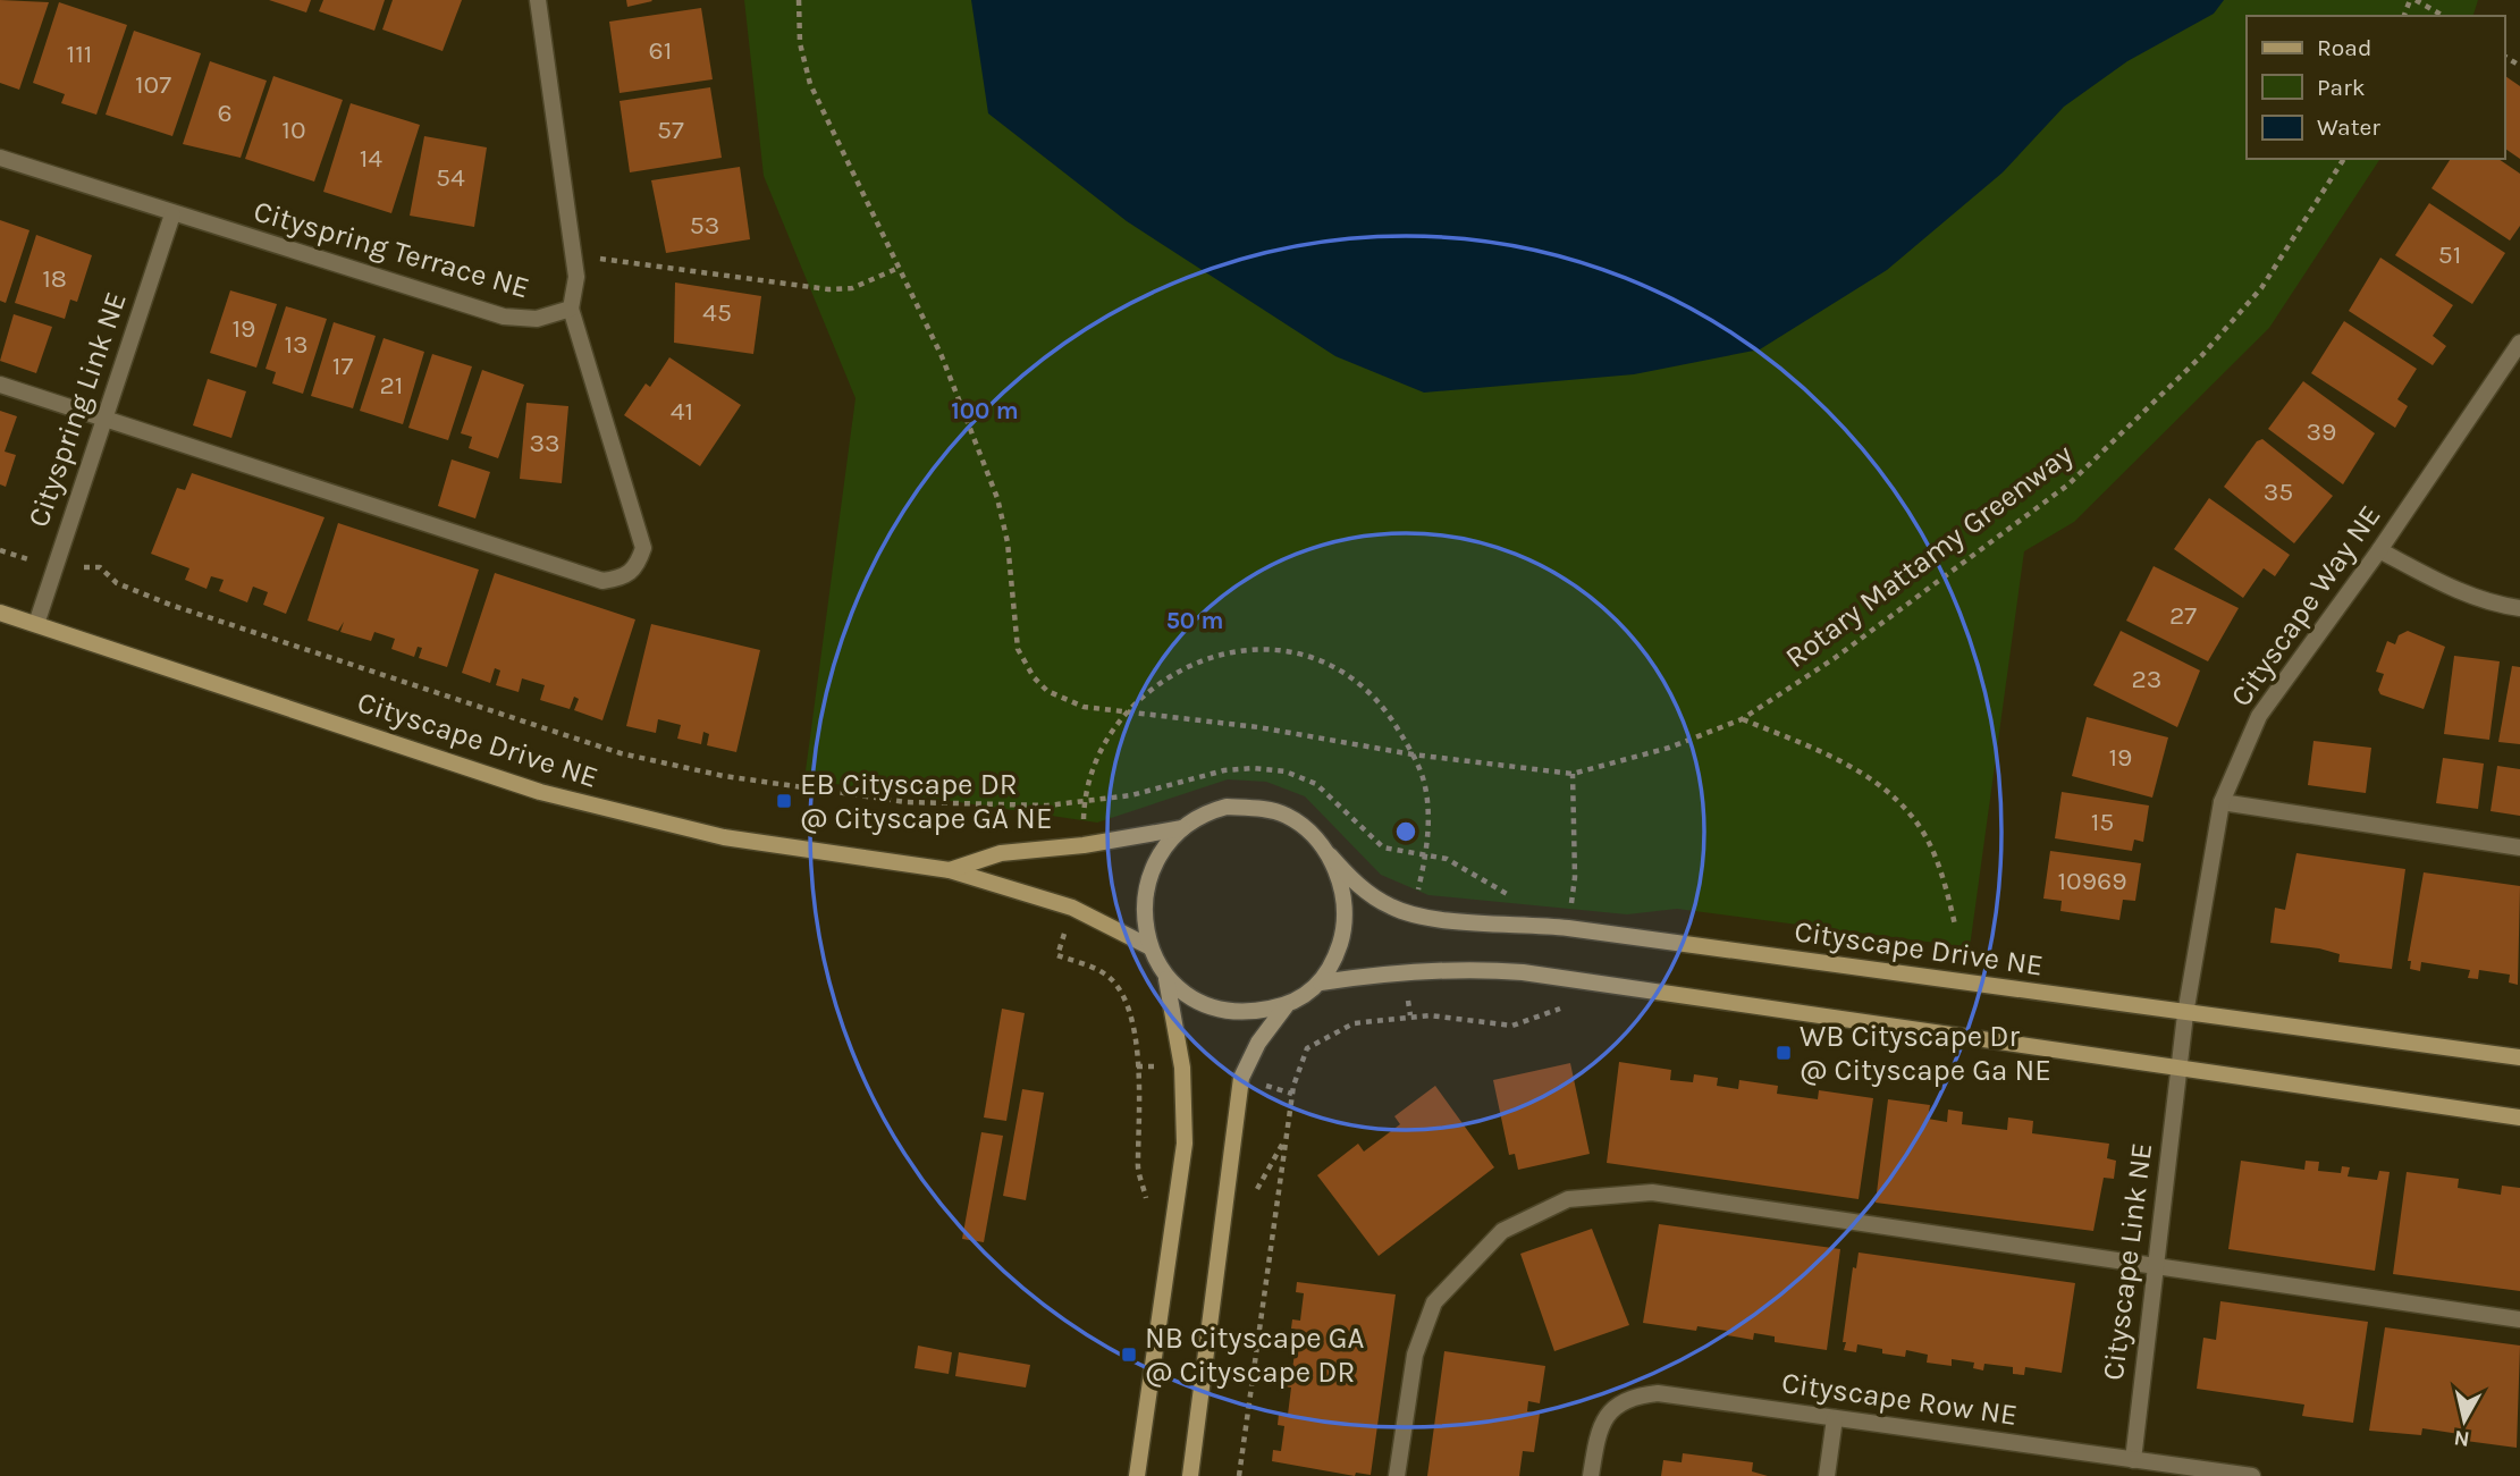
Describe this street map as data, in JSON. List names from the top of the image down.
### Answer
{
  "streets": {
    "street": [
      "Cityspring Terrace NE",
      "Cityspring Link NE",
      "Cityscape Way NE",
      "Cityscape Drive NE",
      "Cityscape Link NE",
      "Cityscape Row NE"
    ],
    "path": ["Rotary Mattamy Greenway"]
  },
  "crossings": [
    ["Cityspring Terrace NE", "Cityspring Link NE"],
    ["Cityspring Link NE", "Cityscape Drive NE"],
    ["Cityscape Way NE", "Cityscape Drive NE"],
    ["Cityscape Way NE", "Cityscape Link NE"],
    ["Cityscape Link NE", "Cityscape Row NE"]
  ],
  "places": {
    "transit": ["EB Cityscape DR @ Cityscape GA NE", "WB Cityscape Dr @ Cityscape Ga NE", "NB Cityscape GA @ Cityscape DR"]
  },
  "house_numbers": [
    "61",
    "111",
    "107",
    "6",
    "10",
    "57",
    "14",
    "54",
    "53",
    "51",
    "18",
    "45",
    "19",
    "13",
    "17",
    "21",
    "41",
    "39",
    "33",
    "35",
    "27",
    "23",
    "19",
    "15",
    "10969"
  ],
  "legend": ["Road", "Park", "Water"],
  "north": "bottom",
  "rings": ["100 m", "50 m"]
}
